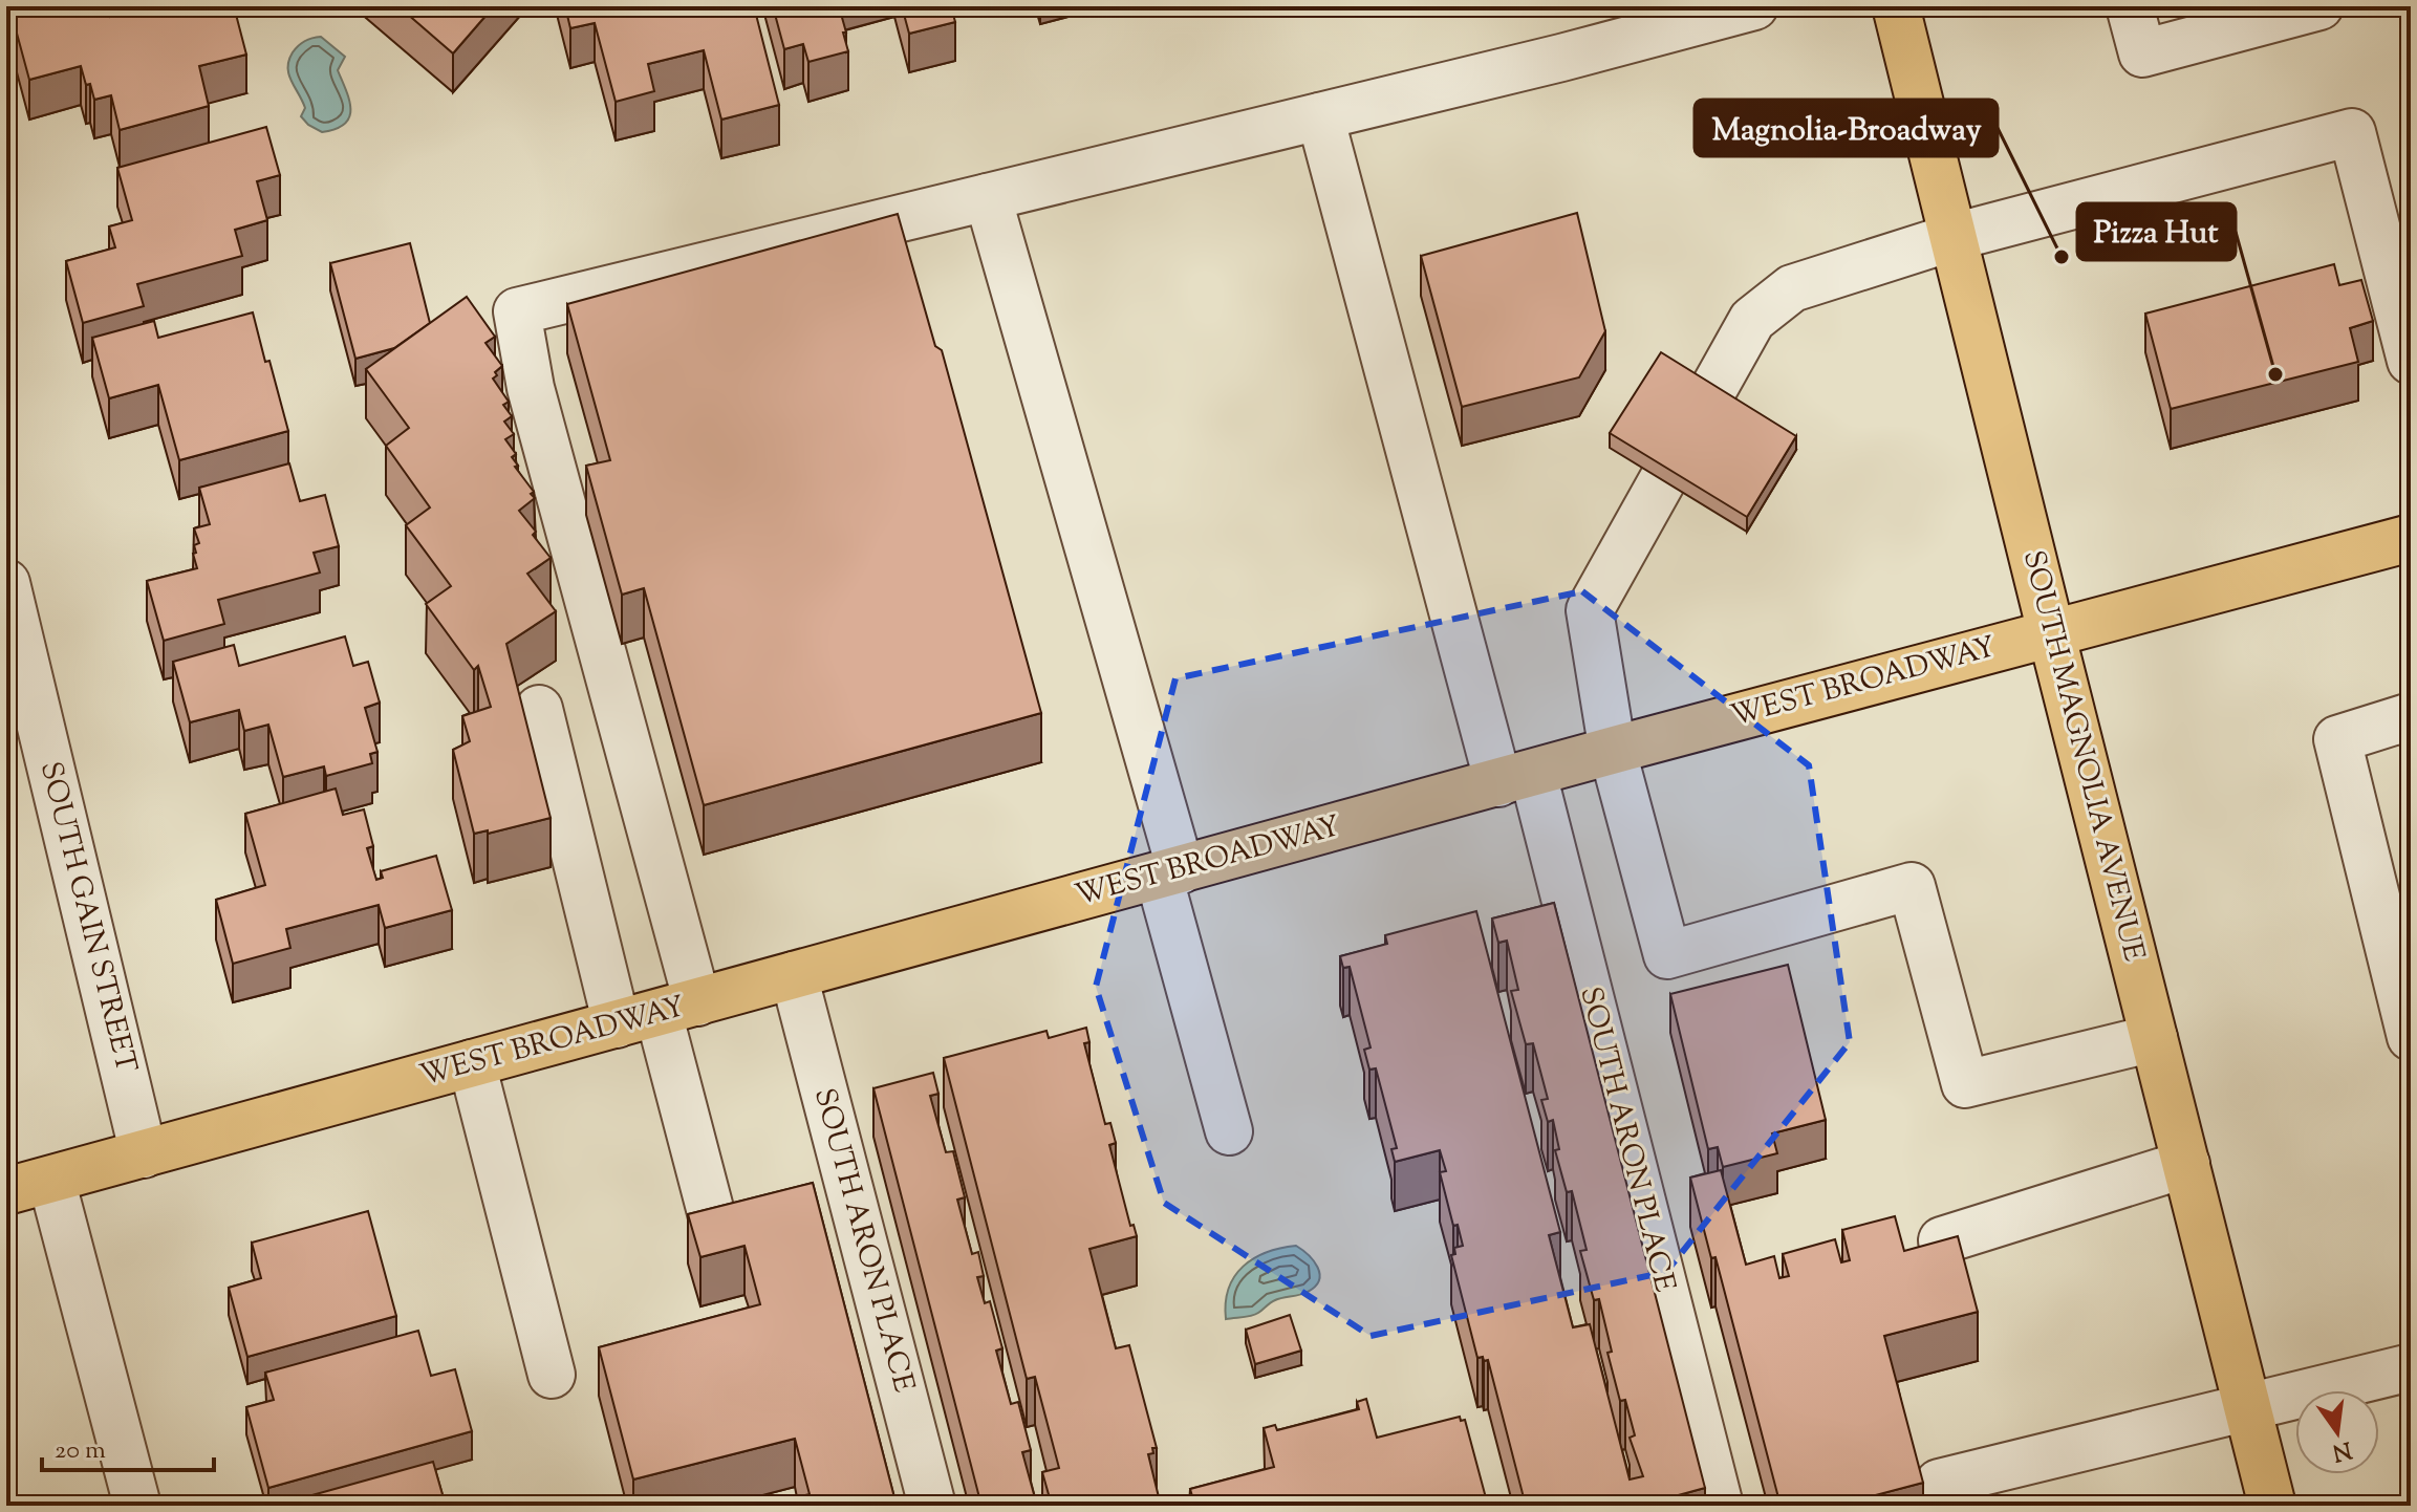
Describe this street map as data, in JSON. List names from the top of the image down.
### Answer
{
  "streets": {
    "main road": ["WEST BROADWAY", "SOUTH MAGNOLIA AVENUE"],
    "street": ["SOUTH GAIN STREET", "SOUTH ARON PLACE"]
  },
  "crossings": [
    ["WEST BROADWAY", "SOUTH MAGNOLIA AVENUE"],
    ["WEST BROADWAY", "SOUTH GAIN STREET"],
    ["WEST BROADWAY", "SOUTH ARON PLACE"]
  ],
  "places": ["Magnolia-Broadway", "Pizza Hut"],
  "scale_bar": "20 m",
  "north": "bottom"
}
